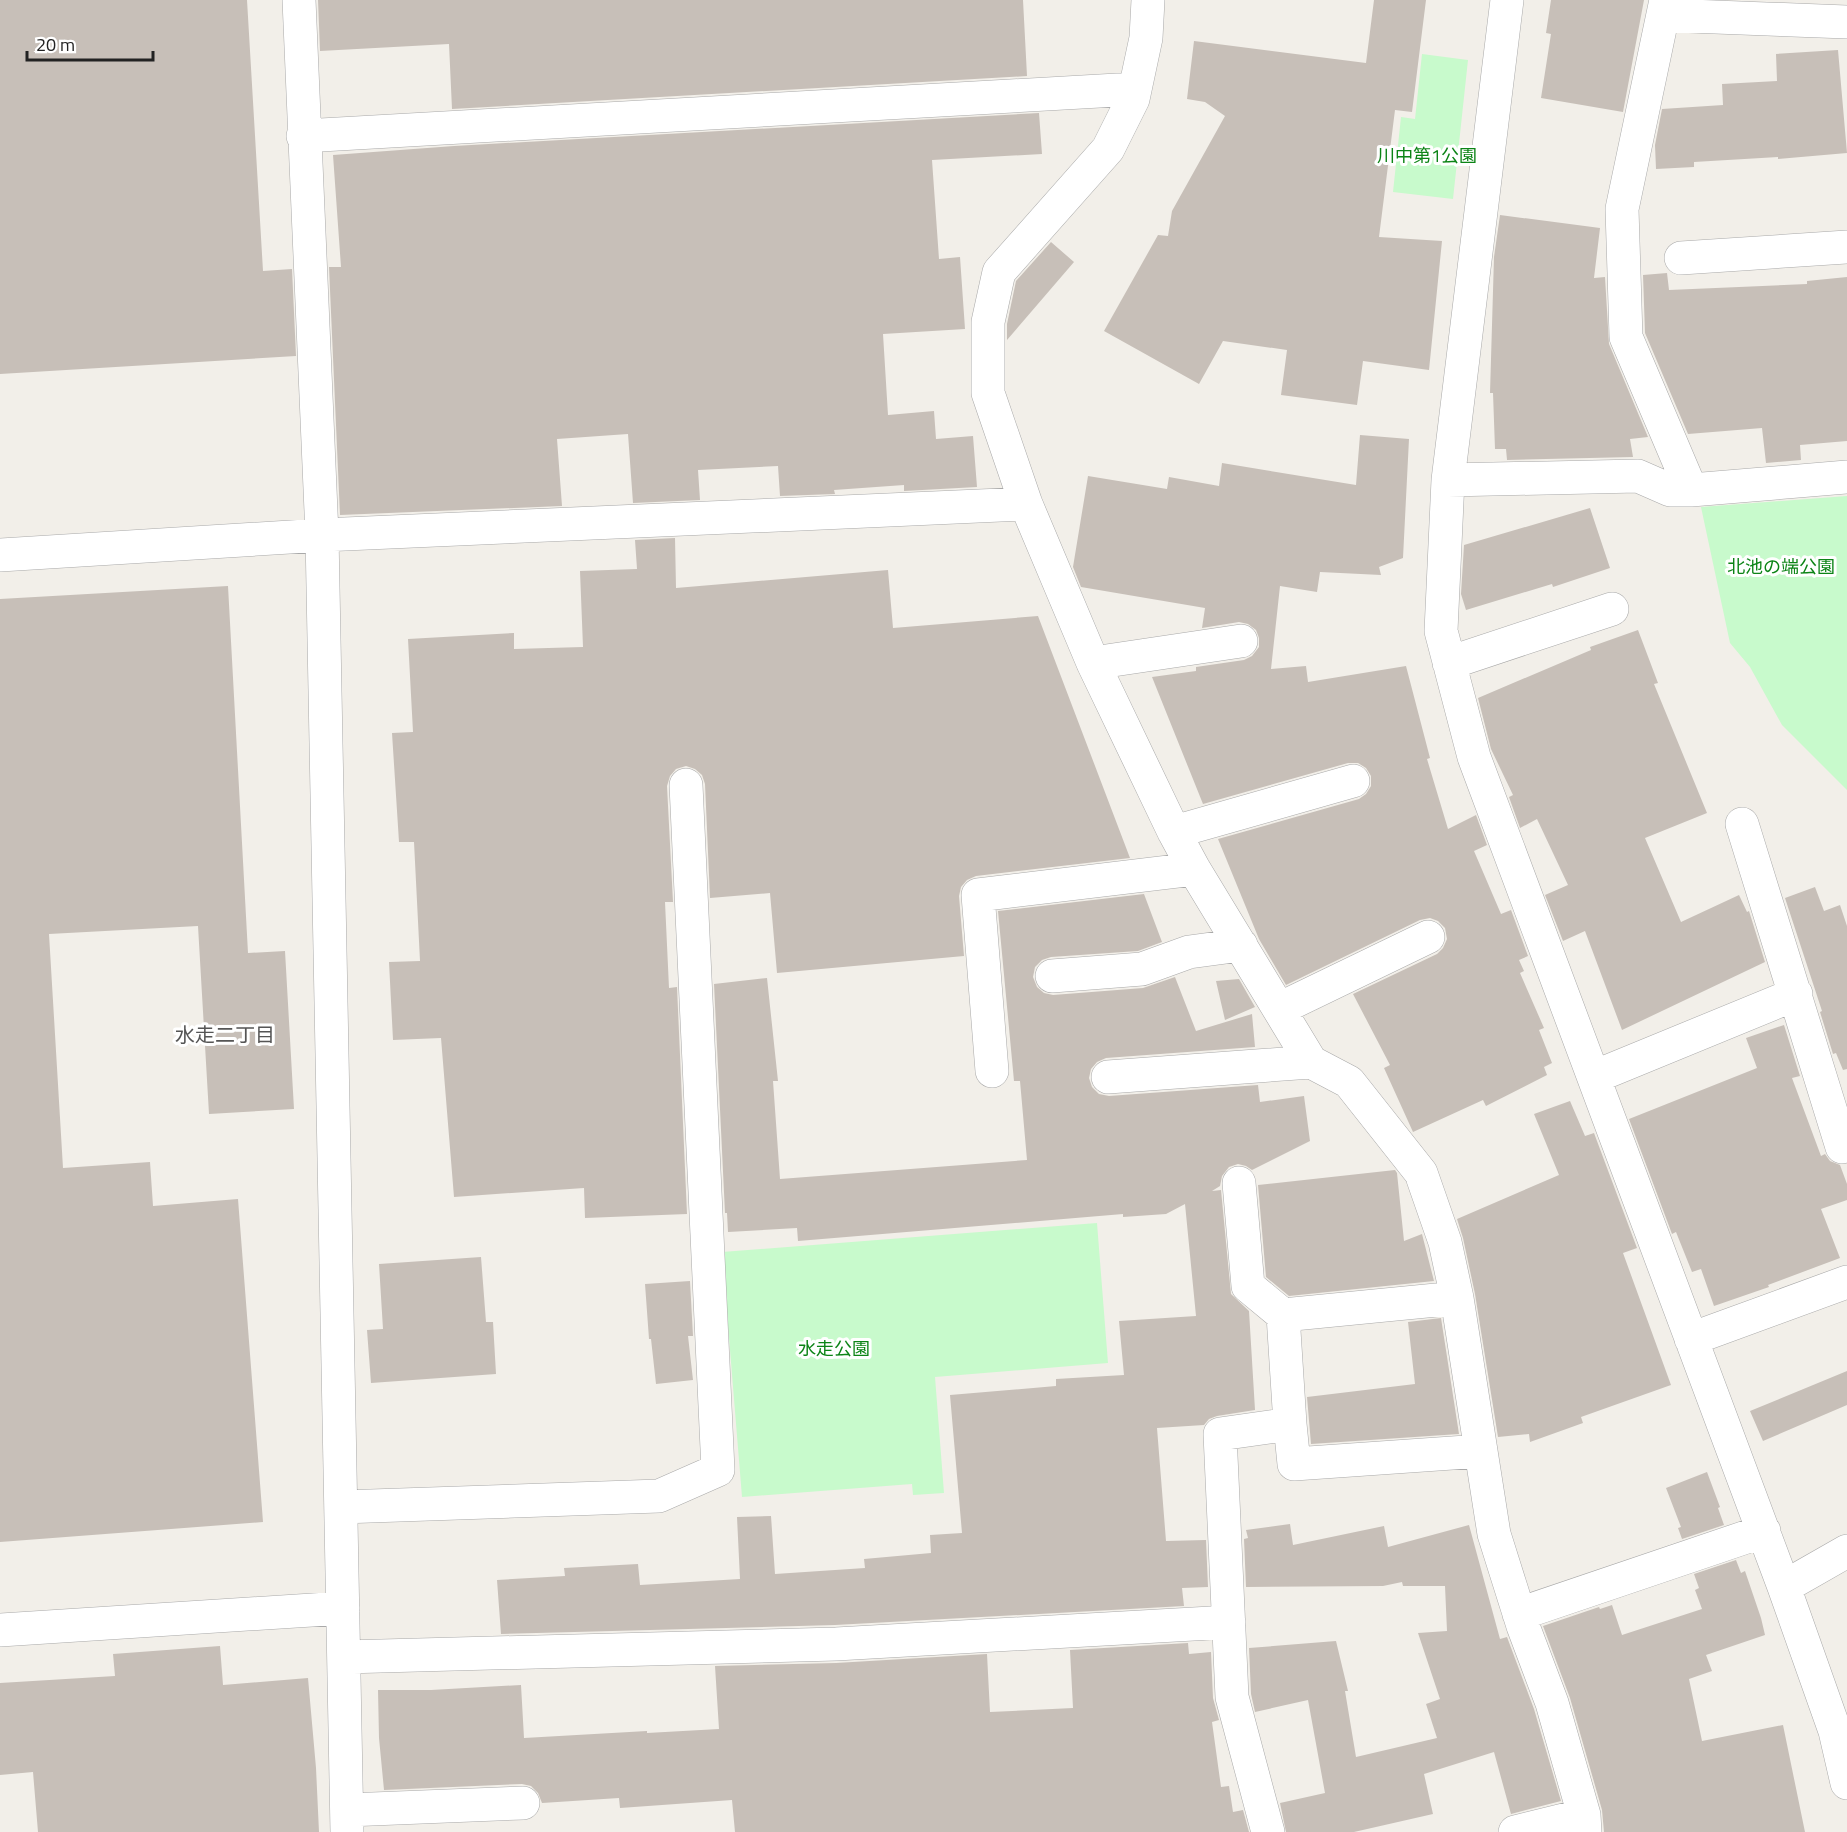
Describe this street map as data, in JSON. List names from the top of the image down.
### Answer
{
  "districts": ["水走二丁目"],
  "parks": ["川中第1公園", "北池の端公園", "水走公園"],
  "scale_bar": "20 m"
}
